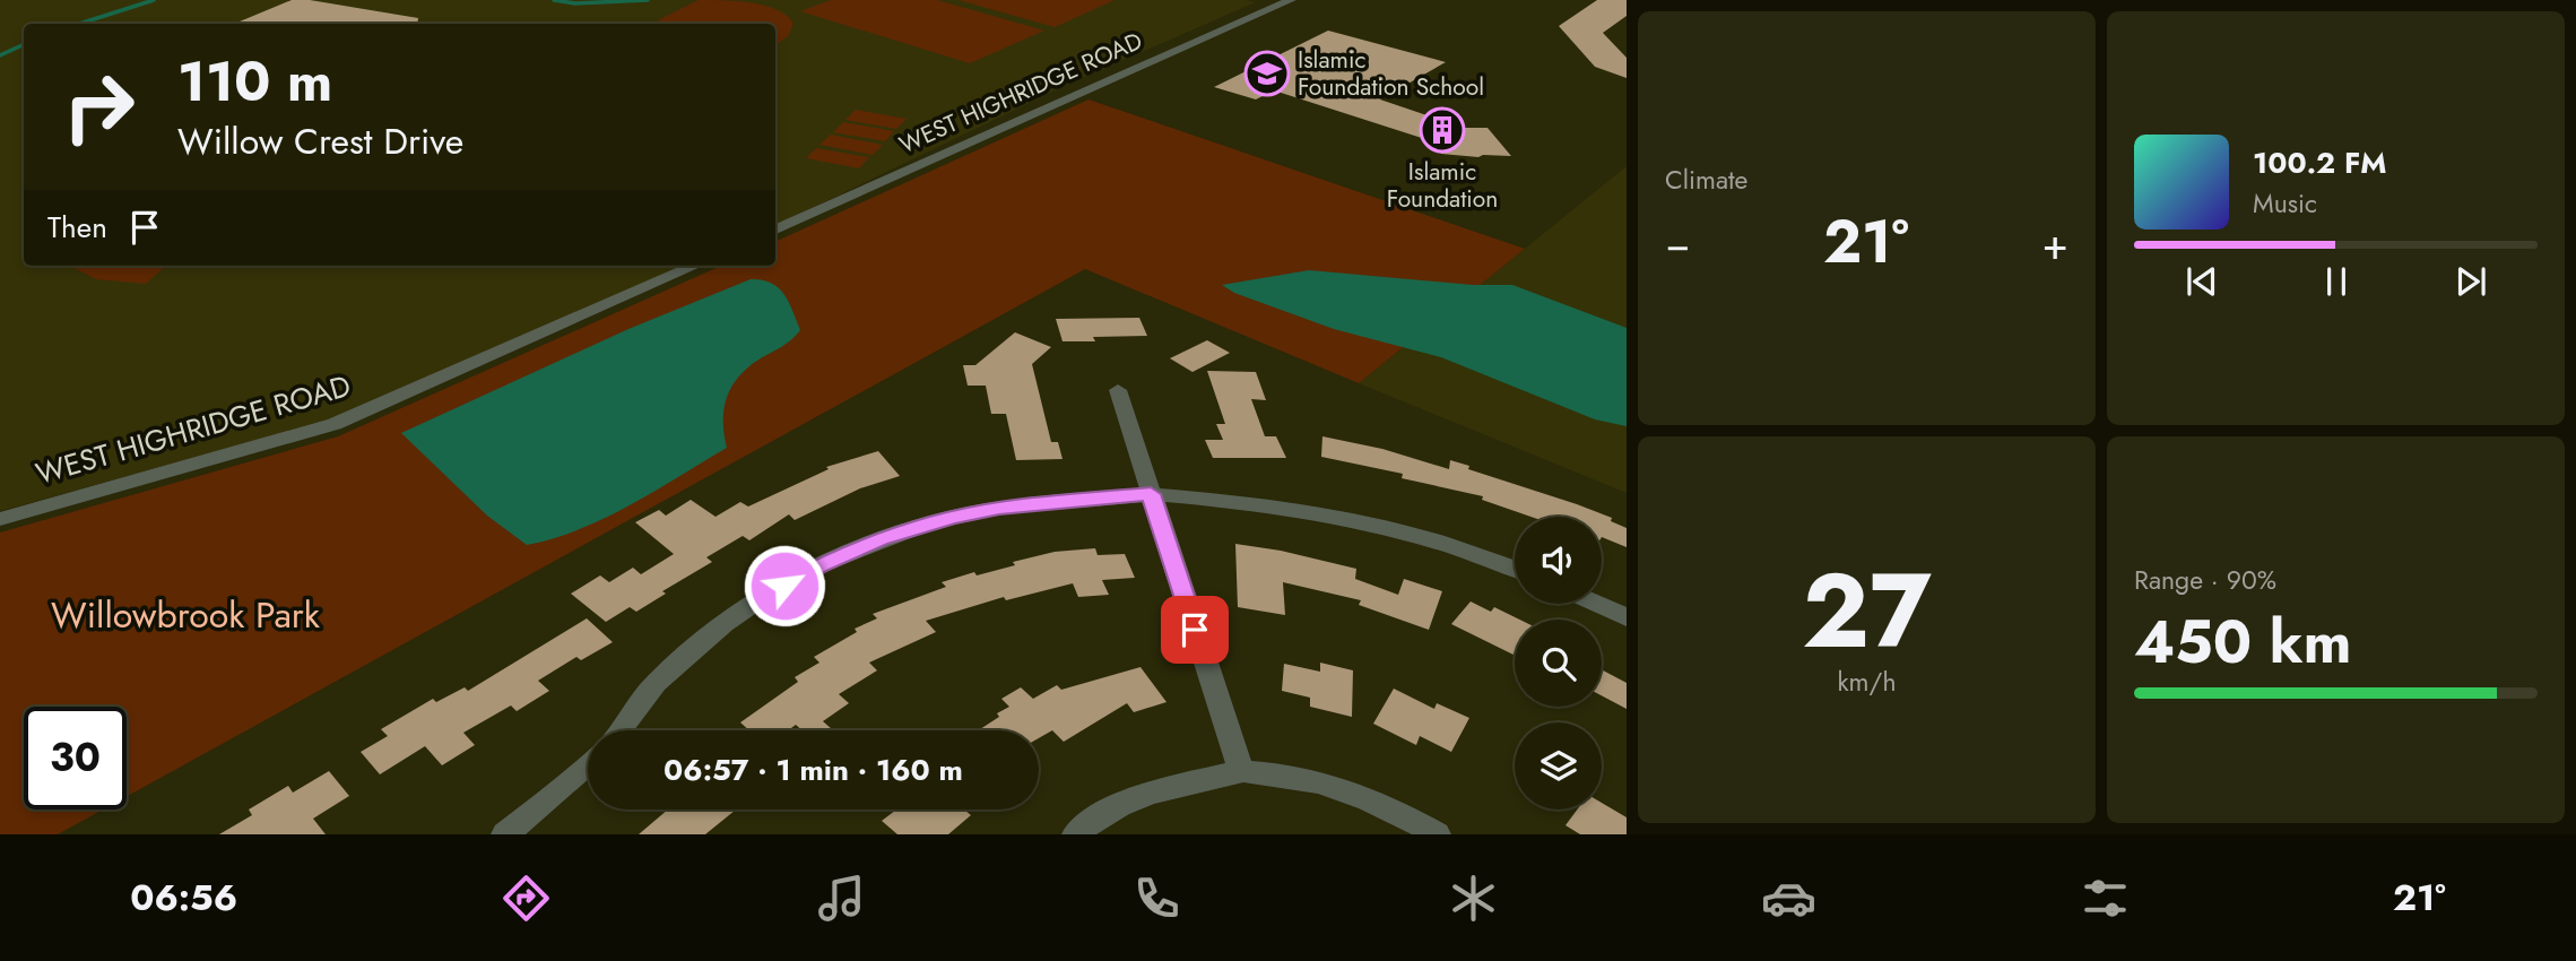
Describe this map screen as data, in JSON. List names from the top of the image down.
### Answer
{
  "streets": {
    "street": ["WEST HIGHRIDGE ROAD"]
  },
  "parks": ["Willowbrook Park"],
  "places": {
    "school or university": ["Islamic Foundation School"],
    "building": ["Islamic Foundation"]
  },
  "page": {
    "tile": [
      "Climate",
      ["27", "km/h"],
      ["Range · 90%", "450 km"]
    ],
    "turn": ["110 m", "Willow Crest Drive"],
    "song": ["100.2 FM", "Music"],
    "then": "Then",
    "heat": ["−", "21°", "+"],
    "limit": "30",
    "trip": "06:57 · 1 min · 160 m",
    "tabs": ["06:56", "21°"]
  }
}
